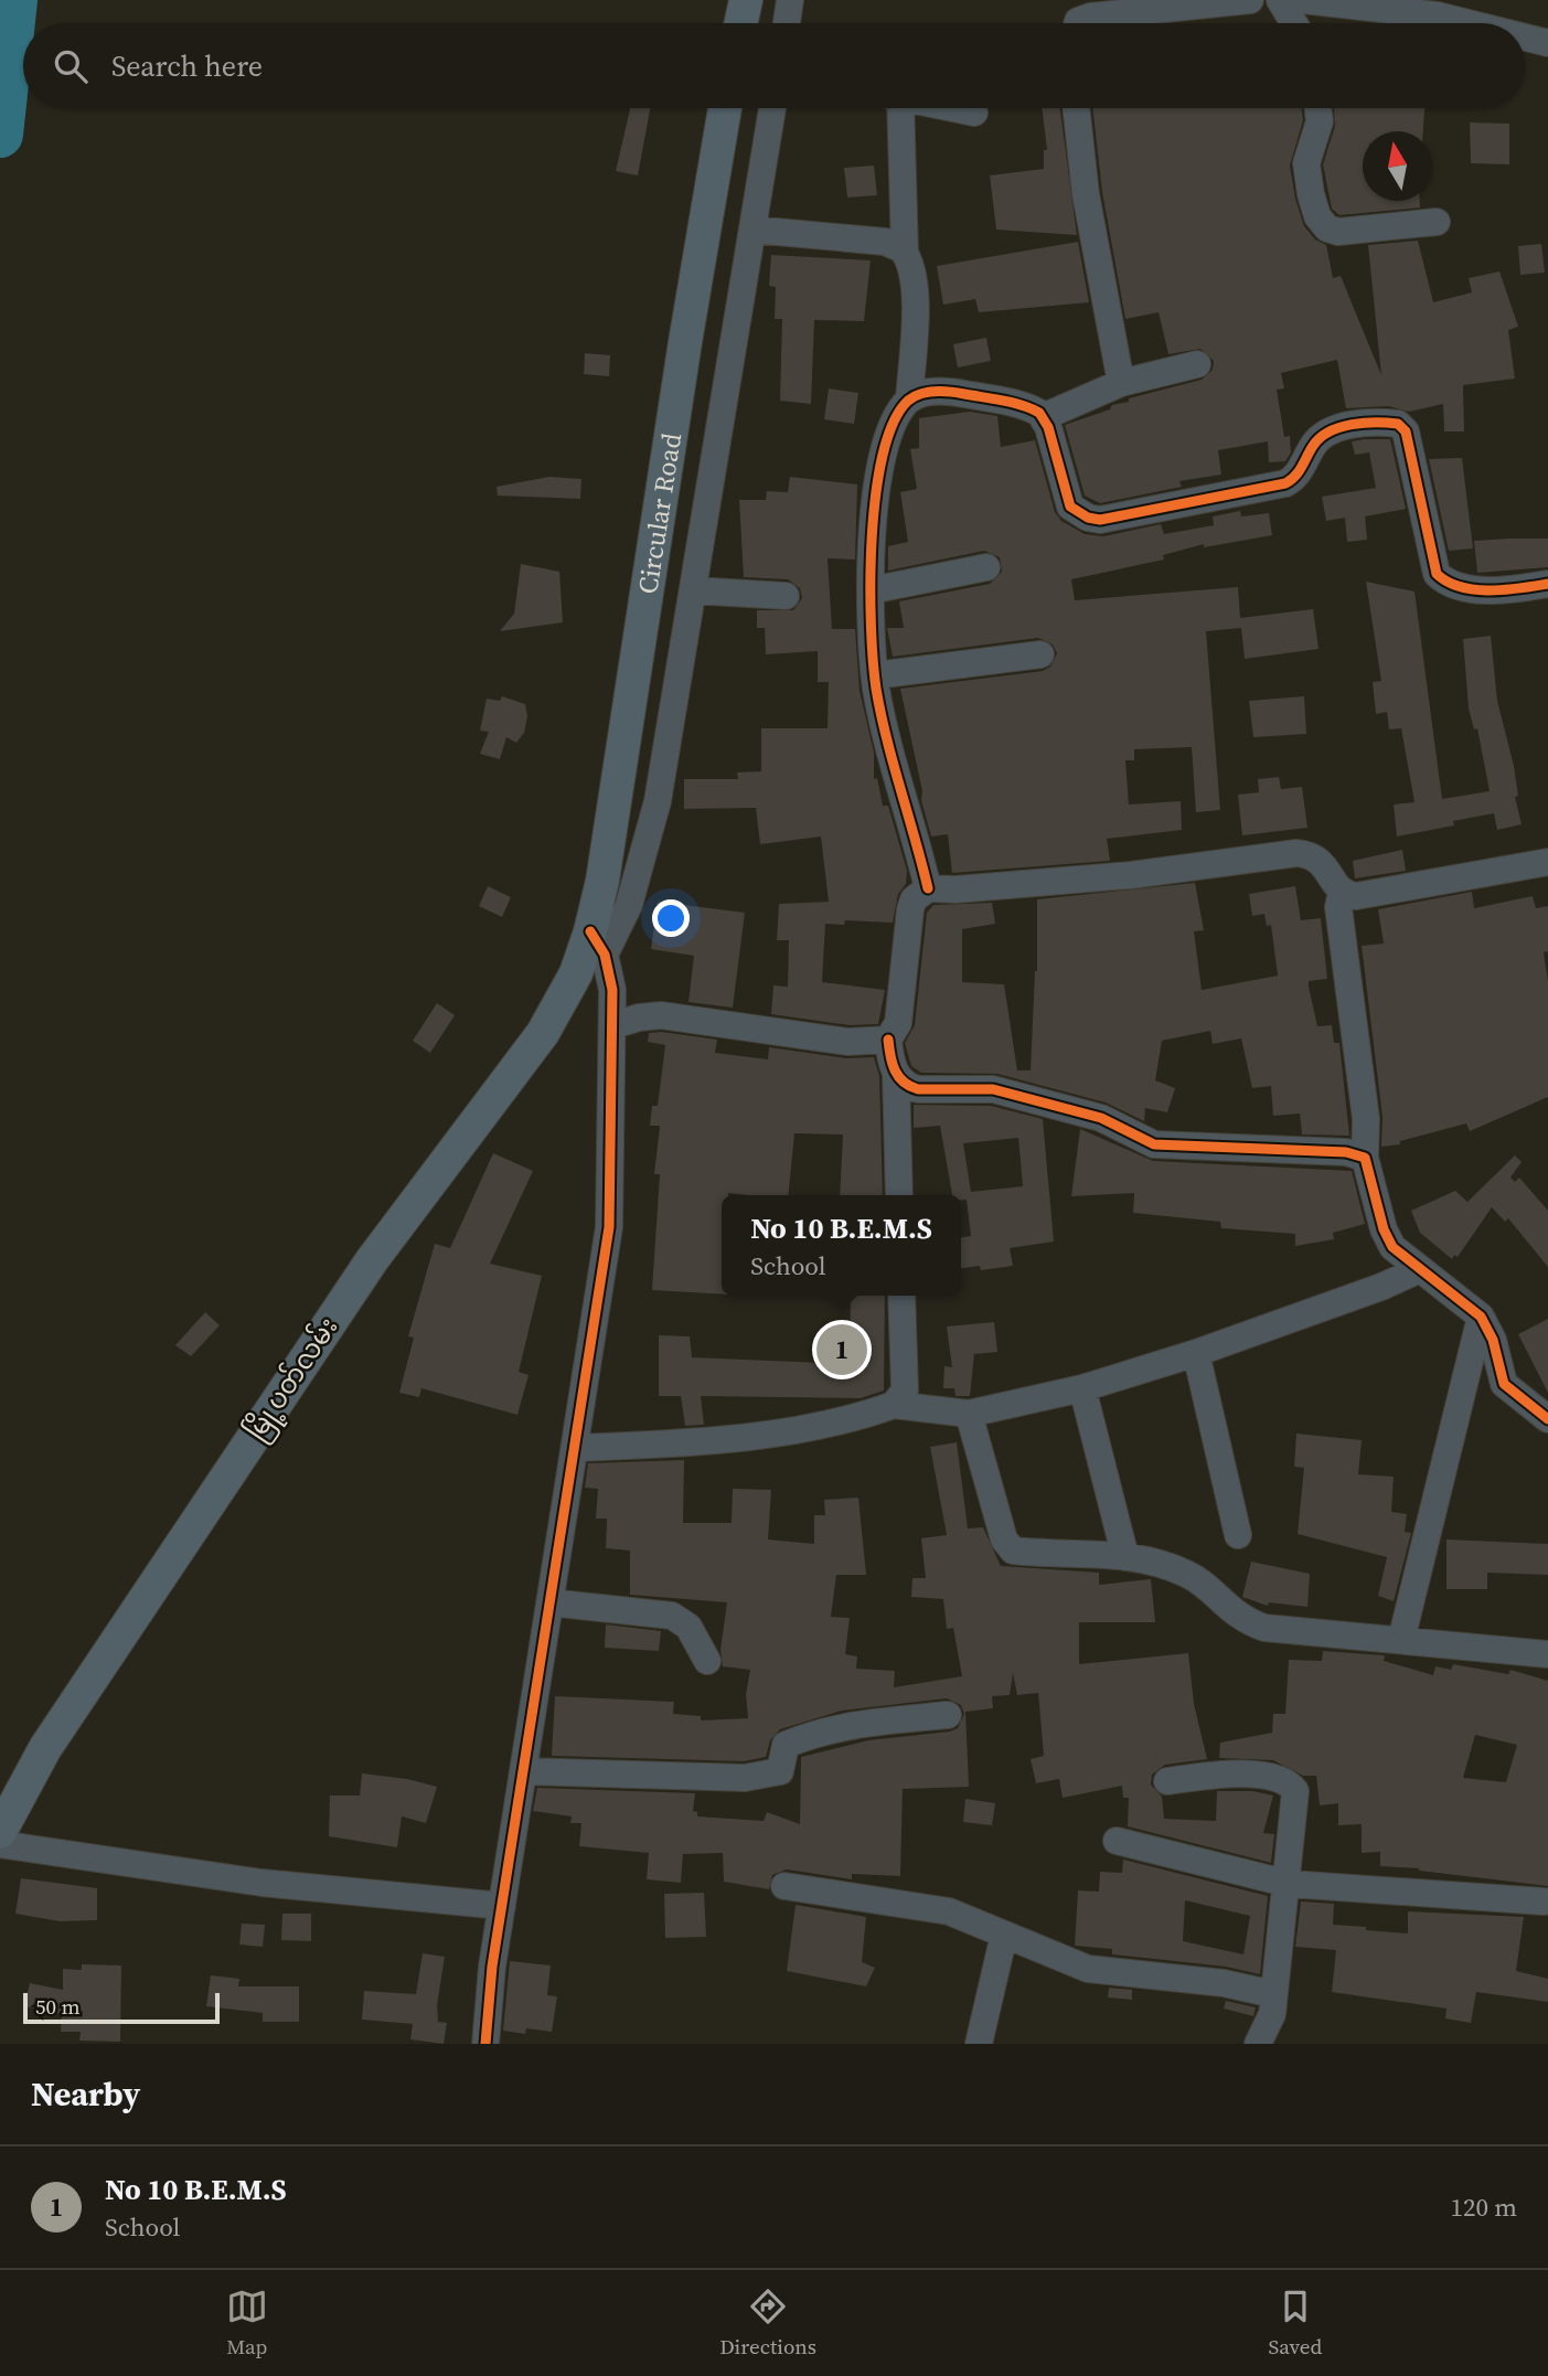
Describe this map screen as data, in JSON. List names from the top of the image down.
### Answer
{
  "streets": {
    "main road": ["Circular Road", "မြို့ပတ်လမ်း"]
  },
  "crossings": [
    ["Circular Road", "မြို့ပတ်လမ်း"]
  ],
  "scale_bar": "50 m",
  "north": "top",
  "page": {
    "search": "Search here",
    "popup": ["No 10 B.E.M.S", "School"],
    "pins": "1",
    "scale": "50 m",
    "heading": "Nearby",
    "list": [
      {
        "mark": "1",
        "name": "No 10 B.E.M.S",
        "note": "School",
        "value": "120 m"
      }
    ],
    "nav": ["Map", "Directions", "Saved"]
  }
}
